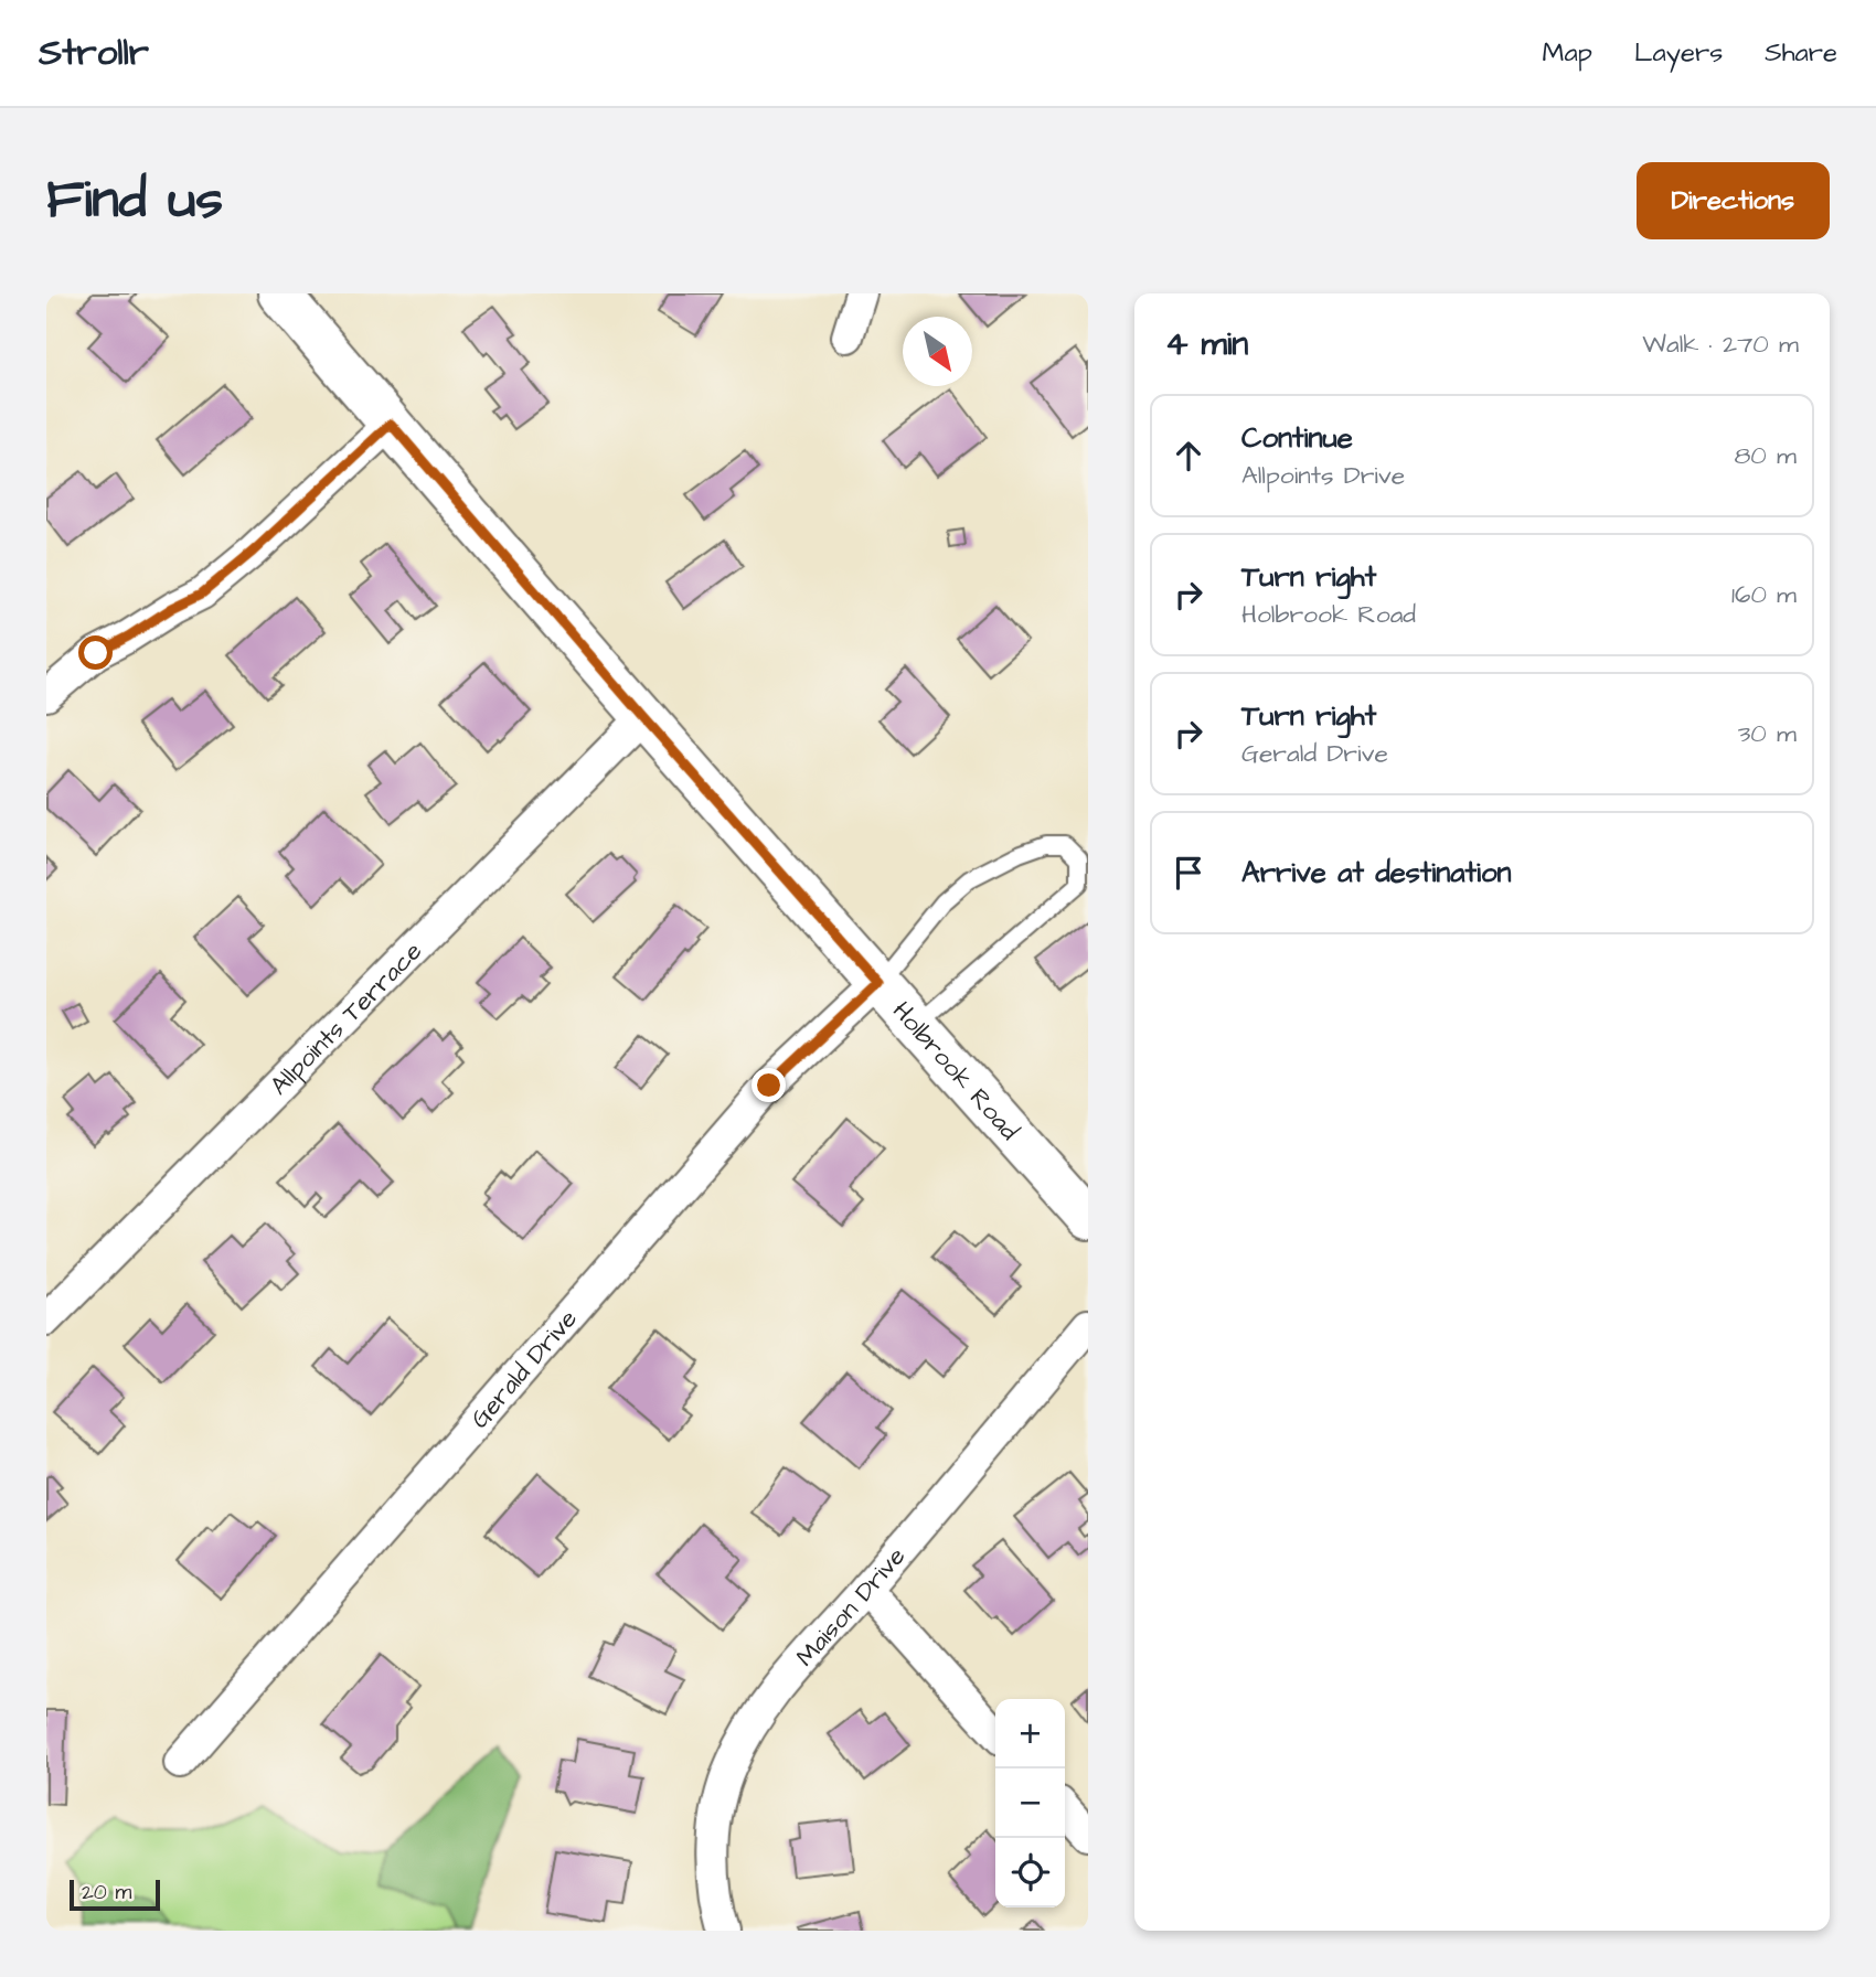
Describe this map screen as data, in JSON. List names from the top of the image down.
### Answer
{
  "streets": {
    "street": [
      "Allpoints Terrace",
      "Holbrook Road",
      "Gerald Drive",
      "Maison Drive"
    ]
  },
  "crossings": [
    ["Allpoints Terrace", "Holbrook Road"],
    ["Holbrook Road", "Gerald Drive"]
  ],
  "scale_bar": "20 m",
  "north": "bottom right",
  "page": {
    "header": "Strollr",
    "nav": ["Map", "Layers", "Share"],
    "buttons": "Directions",
    "title": "Find us",
    "heading": ["4 min", "Walk · 270 m"],
    "list": [
      ["Continue", "Allpoints Drive", "80 m"],
      ["Turn right", "Holbrook Road", "160 m"],
      ["Turn right", "Gerald Drive", "30 m"],
      "Arrive at destination"
    ],
    "map_buttons": ["+", "−"],
    "scale": "20 m"
  }
}
